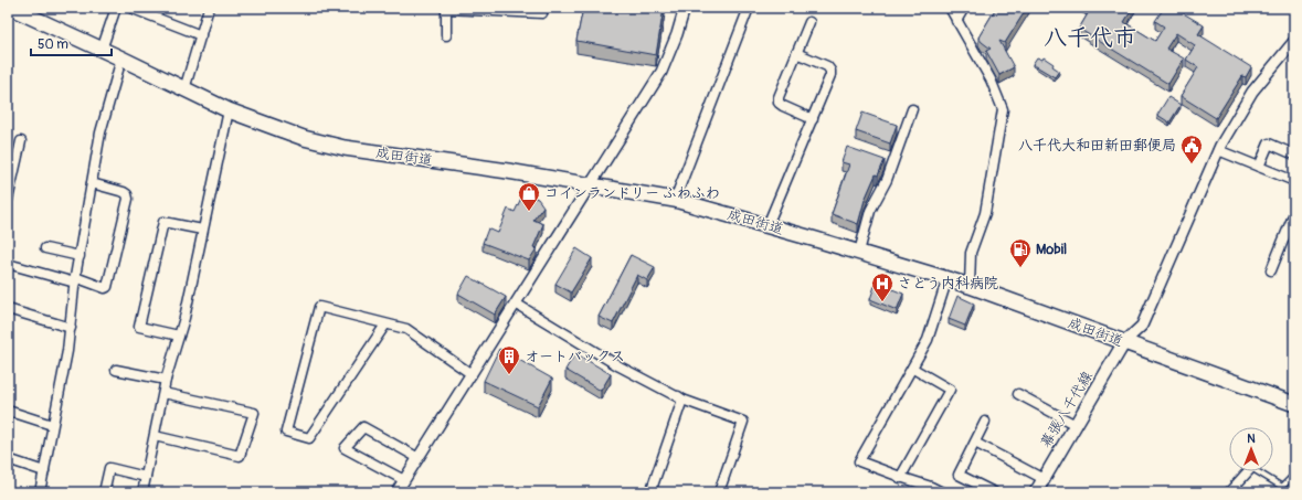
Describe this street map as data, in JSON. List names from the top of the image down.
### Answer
{
  "streets": {
    "highway": ["成田街道"],
    "main road": ["幕張八千代線"]
  },
  "crossings": [
    ["成田街道", "幕張八千代線"]
  ],
  "districts": ["八千代市"],
  "places": {
    "public building": ["八千代大和田新田郵便局"],
    "shop": ["コインランドリー ふわふわ"],
    "fuel station": ["Mobil"],
    "hospital": ["さとう内科病院"],
    "building": ["オートバックス"]
  },
  "scale_bar": "50 m",
  "north": "top"
}
